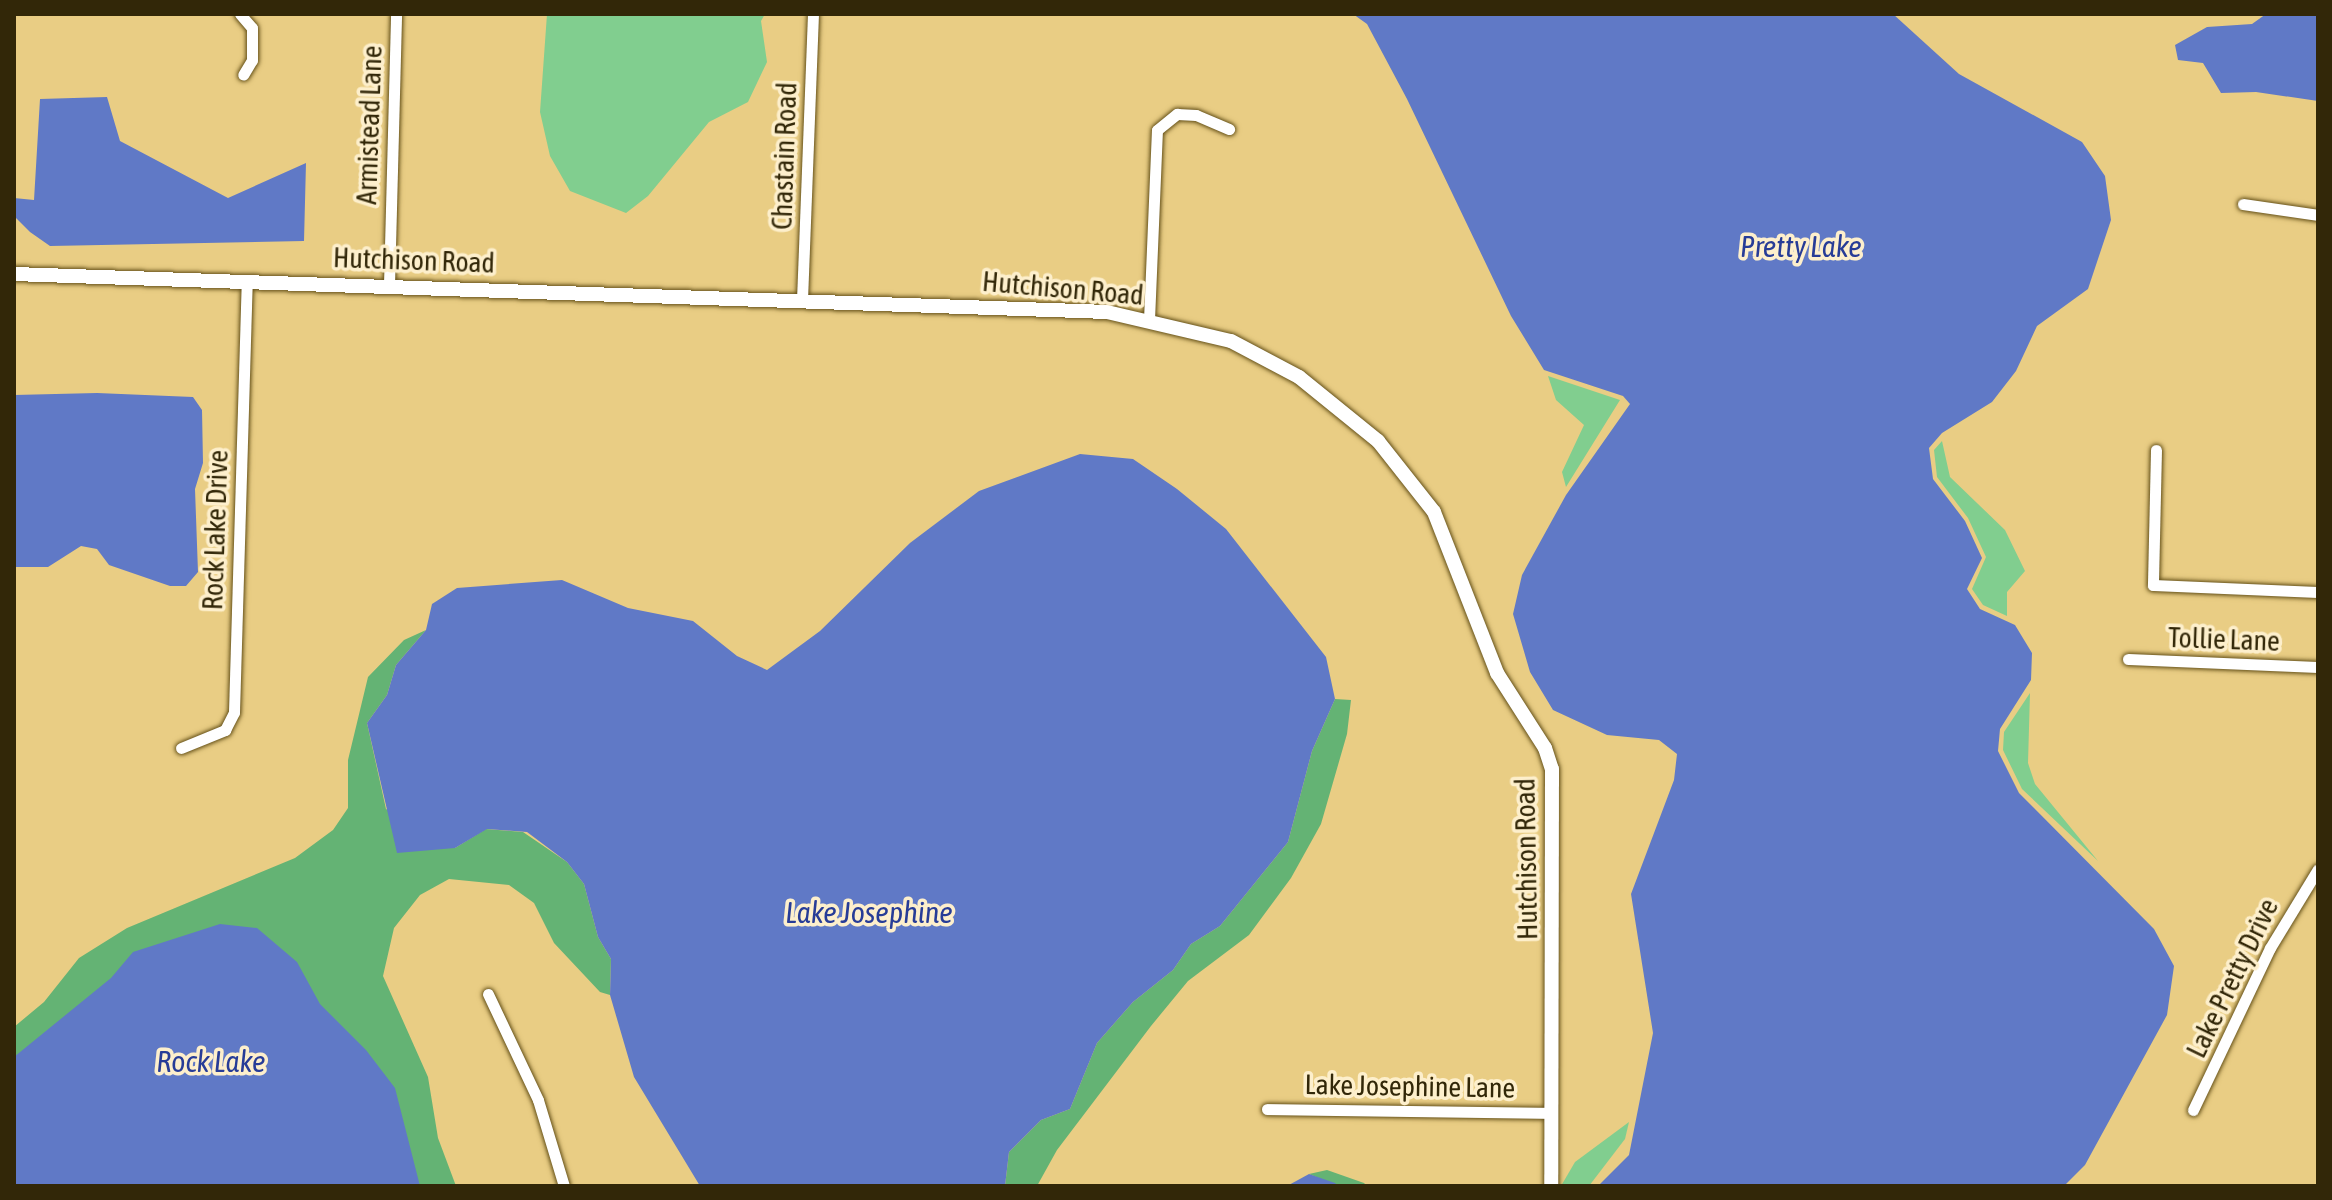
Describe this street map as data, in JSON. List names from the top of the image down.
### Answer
{
  "streets": {
    "street": [
      "Armistead Lane",
      "Chastain Road",
      "Hutchison Road",
      "Rock Lake Drive",
      "Tollie Lane",
      "Lake Pretty Drive",
      "Lake Josephine Lane"
    ]
  },
  "crossings": [
    ["Armistead Lane", "Hutchison Road"],
    ["Chastain Road", "Hutchison Road"],
    ["Hutchison Road", "Rock Lake Drive"],
    ["Hutchison Road", "Lake Josephine Lane"]
  ],
  "water": ["Pretty Lake", "Lake Josephine", "Rock Lake"]
}
